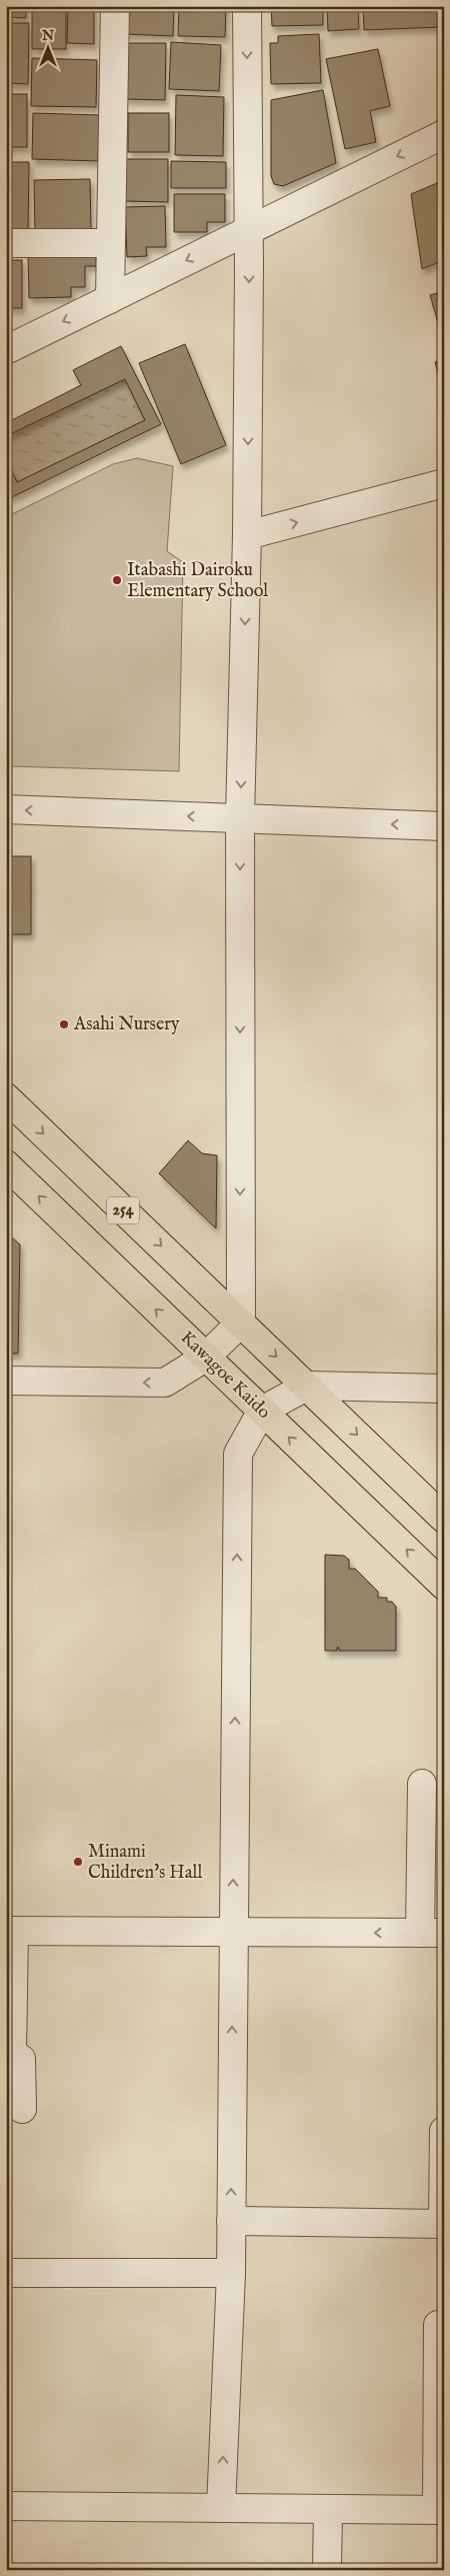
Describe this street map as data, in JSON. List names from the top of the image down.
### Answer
{
  "streets": {
    "highway": ["254", "Kawagoe Kaido"]
  },
  "places": ["Itabashi Dairoku Elementary School", "Asahi Nursery", "Minami Children's Hall"],
  "north": "top"
}
